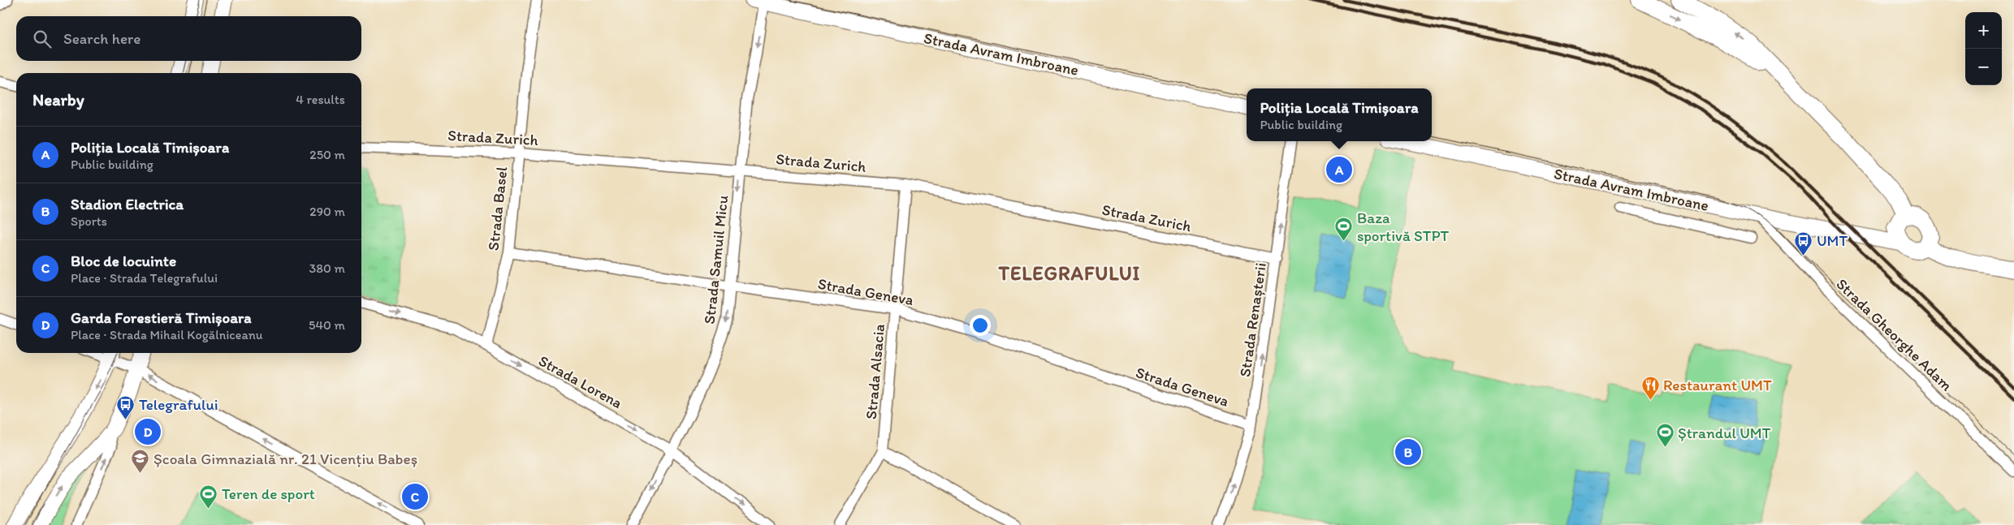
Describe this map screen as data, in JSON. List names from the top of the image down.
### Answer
{
  "streets": {
    "street": [
      "Strada Avram Imbroane",
      "Strada Zurich",
      "Strada Basel",
      "Strada Samuil Micu",
      "Strada Geneva",
      "Strada Renașterii",
      "Strada Gheorghe Adam",
      "Strada Alsacia",
      "Strada Lorena"
    ]
  },
  "crossings": [
    ["Strada Avram Imbroane", "Strada Samuil Micu"],
    ["Strada Avram Imbroane", "Strada Gheorghe Adam"],
    ["Strada Zurich", "Strada Basel"],
    ["Strada Zurich", "Strada Samuil Micu"],
    ["Strada Zurich", "Strada Renașterii"],
    ["Strada Zurich", "Strada Alsacia"],
    ["Strada Basel", "Strada Geneva"],
    ["Strada Basel", "Strada Lorena"],
    ["Strada Samuil Micu", "Strada Geneva"],
    ["Strada Samuil Micu", "Strada Lorena"],
    ["Strada Geneva", "Strada Renașterii"],
    ["Strada Geneva", "Strada Alsacia"]
  ],
  "one_way": ["Strada Samuil Micu", "Strada Renașterii", "Strada Lorena"],
  "districts": ["TELEGRAFULUI"],
  "places": {
    "sports": ["Baza sportivă STPT", "Ștrandul UMT", "Teren de sport"],
    "bus stop": ["UMT", "Telegrafului"],
    "restaurant": ["Restaurant UMT"],
    "school or university": ["Școala Gimnazială nr. 21 Vicențiu Babeș"]
  },
  "page": {
    "map_buttons": ["+", "−"],
    "search": "Search here",
    "heading": ["Nearby", "4 results"],
    "popup": ["Poliția Locală Timișoara", "Public building"],
    "list": [
      {
        "mark": "A",
        "name": "Poliția Locală Timișoara",
        "note": "Public building",
        "value": "250 m"
      },
      {
        "mark": "B",
        "name": "Stadion Electrica",
        "note": "Sports",
        "value": "290 m"
      },
      {
        "mark": "C",
        "name": "Bloc de locuinte",
        "note": "Place · Strada Telegrafului",
        "value": "380 m"
      },
      {
        "mark": "D",
        "name": "Garda Forestieră Timișoara",
        "note": "Place · Strada Mihail Kogălniceanu",
        "value": "540 m"
      }
    ],
    "pins": [
      "A",
      "D",
      "B",
      "C"
    ]
  }
}
